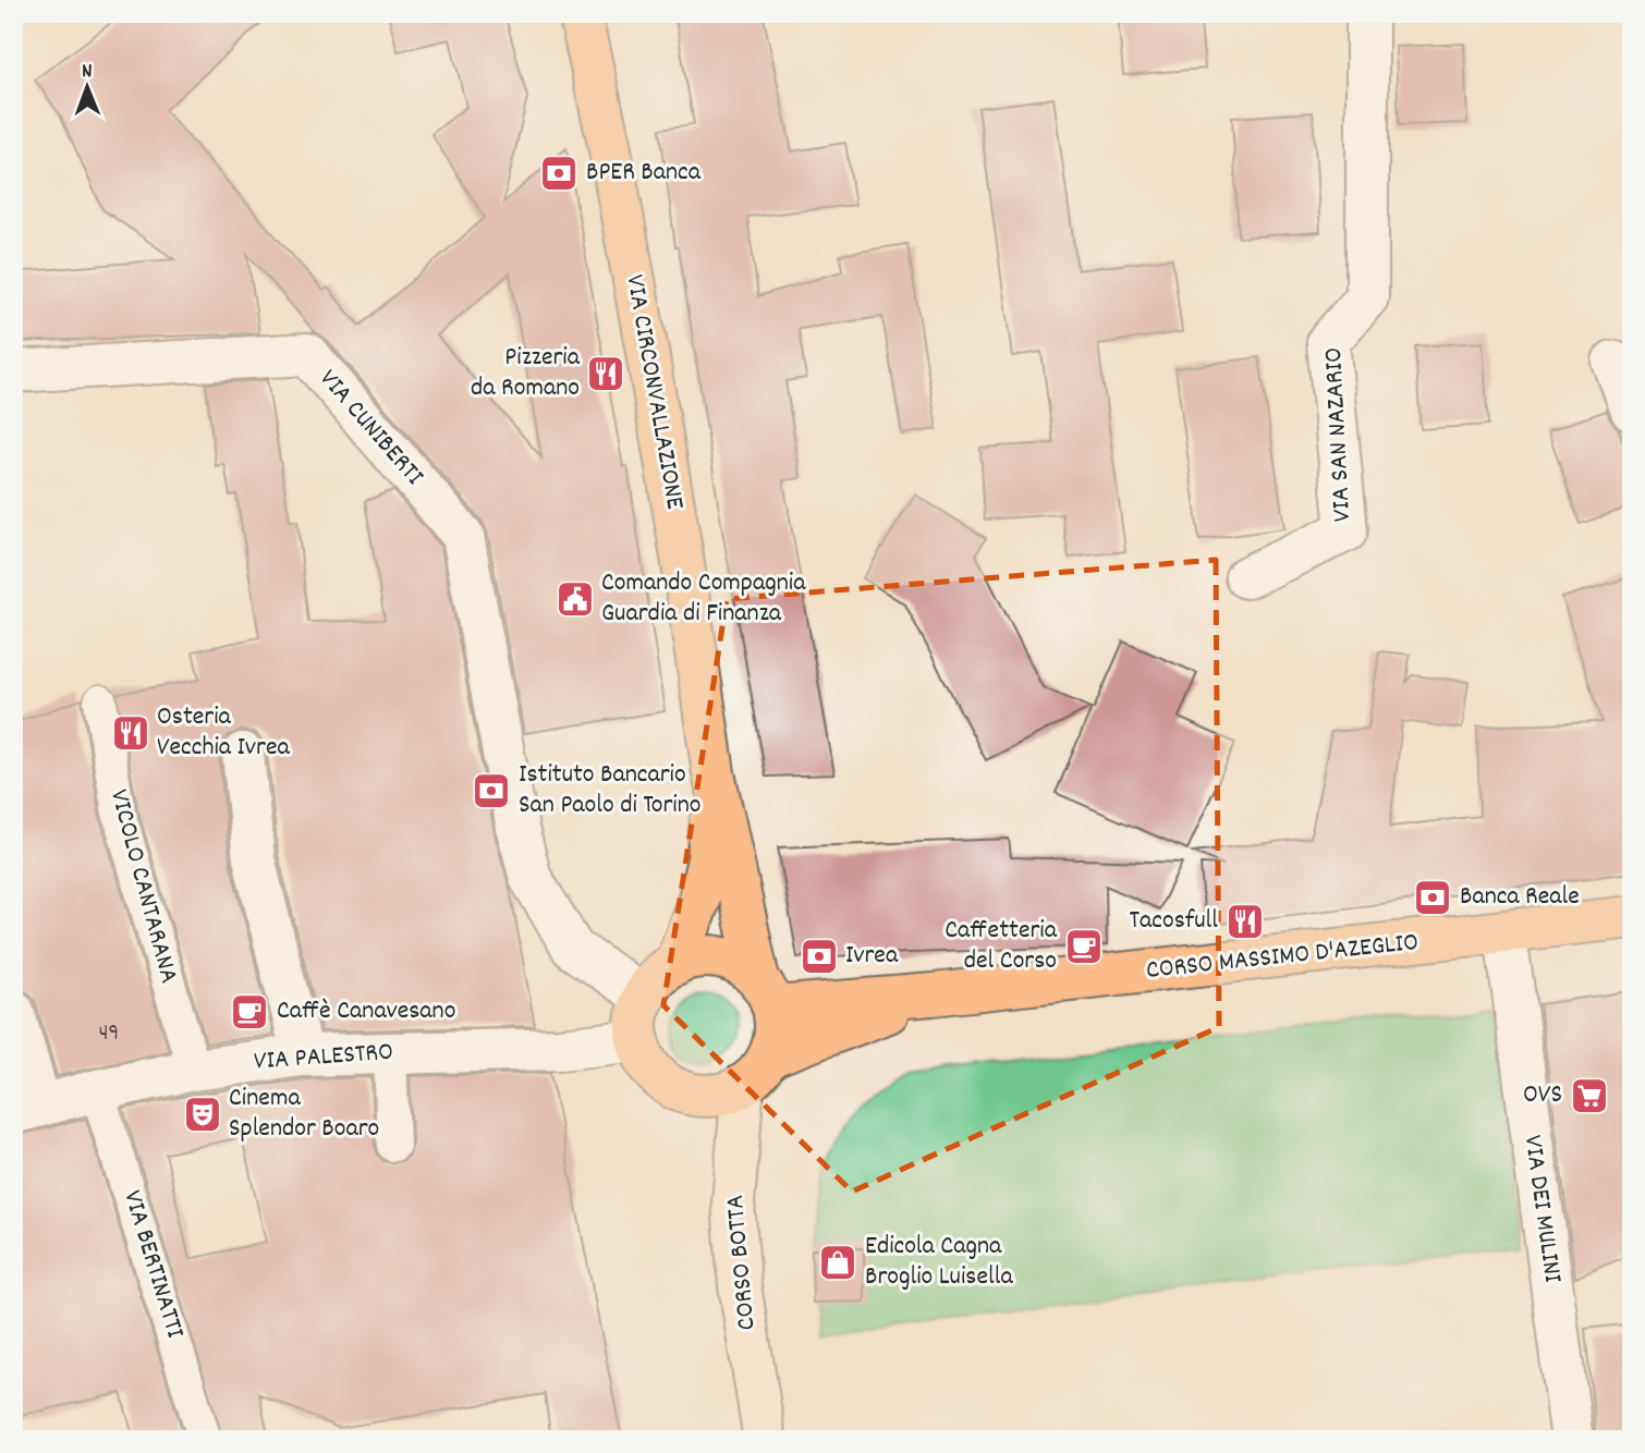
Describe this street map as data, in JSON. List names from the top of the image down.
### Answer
{
  "streets": {
    "main road": ["VIA CIRCONVALLAZIONE", "CORSO MASSIMO D'AZEGLIO", "CORSO BOTTA"],
    "street": [
      "VIA CUNIBERTI",
      "VIA SAN NAZARIO",
      "VICOLO CANTARANA",
      "VIA PALESTRO",
      "VIA DEI MULINI",
      "VIA BERTINATTI"
    ]
  },
  "crossings": [
    ["VIA CUNIBERTI", "CORSO MASSIMO D'AZEGLIO"],
    ["VIA CUNIBERTI", "VIA PALESTRO"],
    ["VIA CUNIBERTI", "CORSO BOTTA"],
    ["VICOLO CANTARANA", "VIA PALESTRO"],
    ["CORSO MASSIMO D'AZEGLIO", "VIA PALESTRO"],
    ["CORSO MASSIMO D'AZEGLIO", "VIA DEI MULINI"],
    ["CORSO MASSIMO D'AZEGLIO", "CORSO BOTTA"],
    ["VIA PALESTRO", "CORSO BOTTA"],
    ["VIA PALESTRO", "VIA BERTINATTI"]
  ],
  "places": {
    "bank": [
      "BPER Banca",
      "Istituto Bancario San Paolo di Torino",
      "Banca Reale",
      "Ivrea"
    ],
    "restaurant": ["Pizzeria da Romano", "Osteria Vecchia Ivrea", "Tacosfull"],
    "public building": ["Comando Compagnia Guardia di Finanza"],
    "cafe": ["Caffetteria del Corso", "Caffè Canavesano"],
    "supermarket": ["OVS"],
    "theatre": ["Cinema Splendor Boaro"],
    "shop": ["Edicola Cagna Broglio Luisella"]
  },
  "house_numbers": ["49"],
  "north": "top"
}
